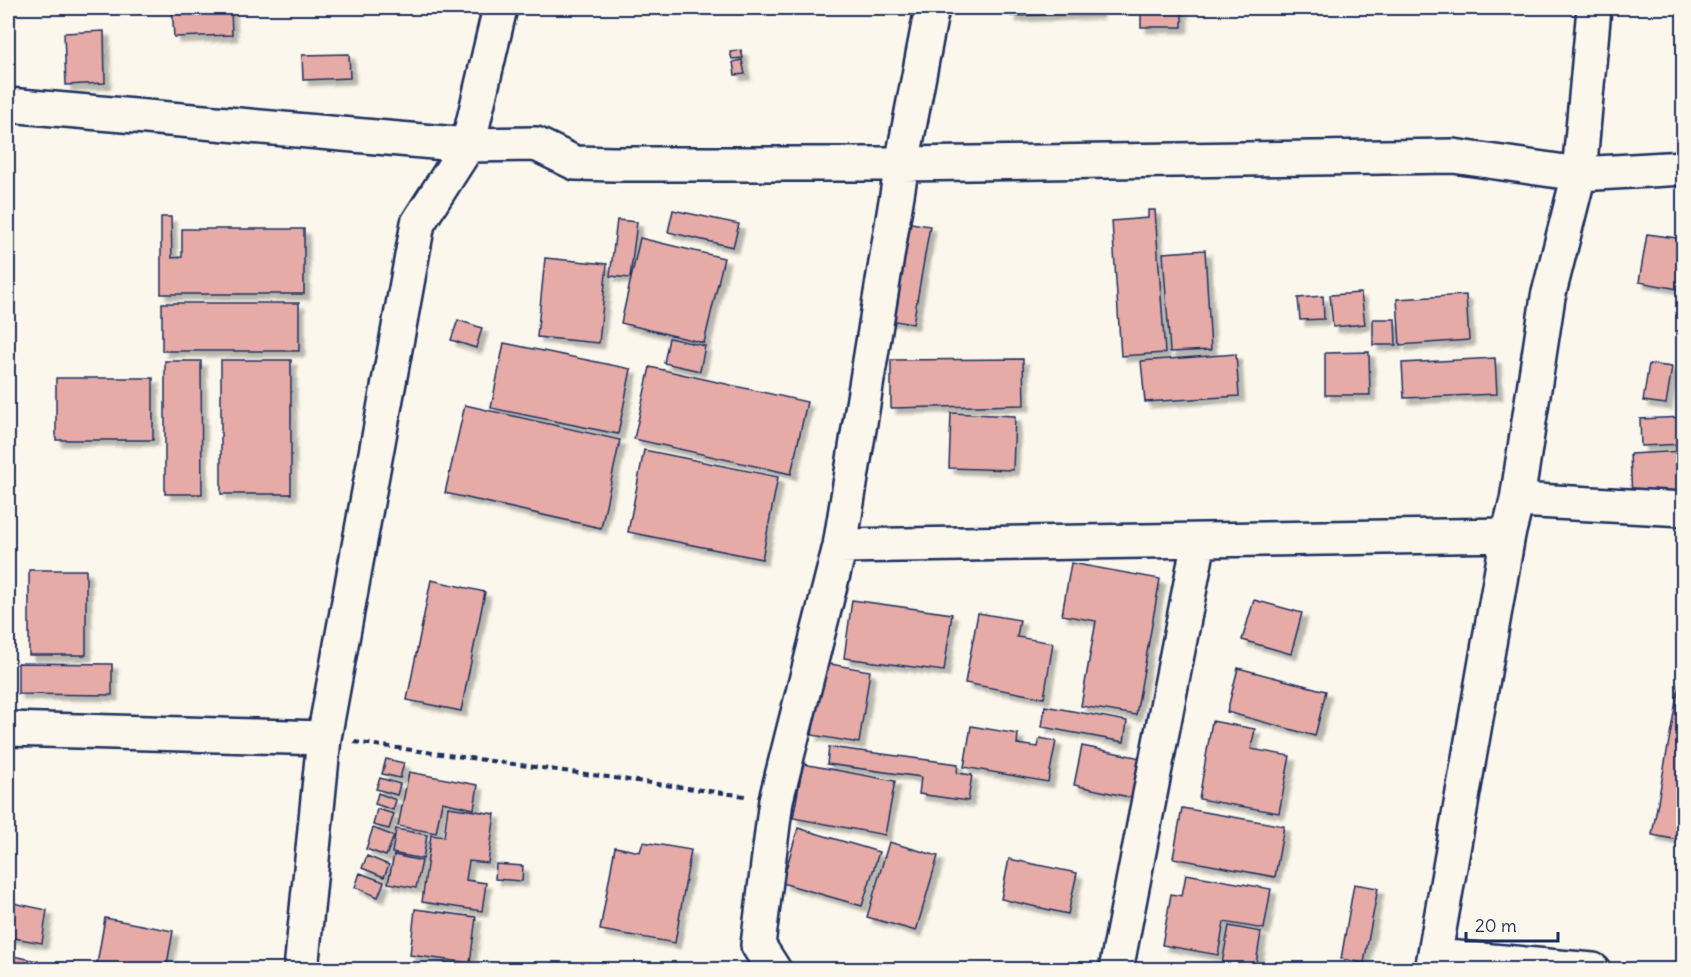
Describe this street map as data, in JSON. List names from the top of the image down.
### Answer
{
  "scale_bar": "20 m"
}
